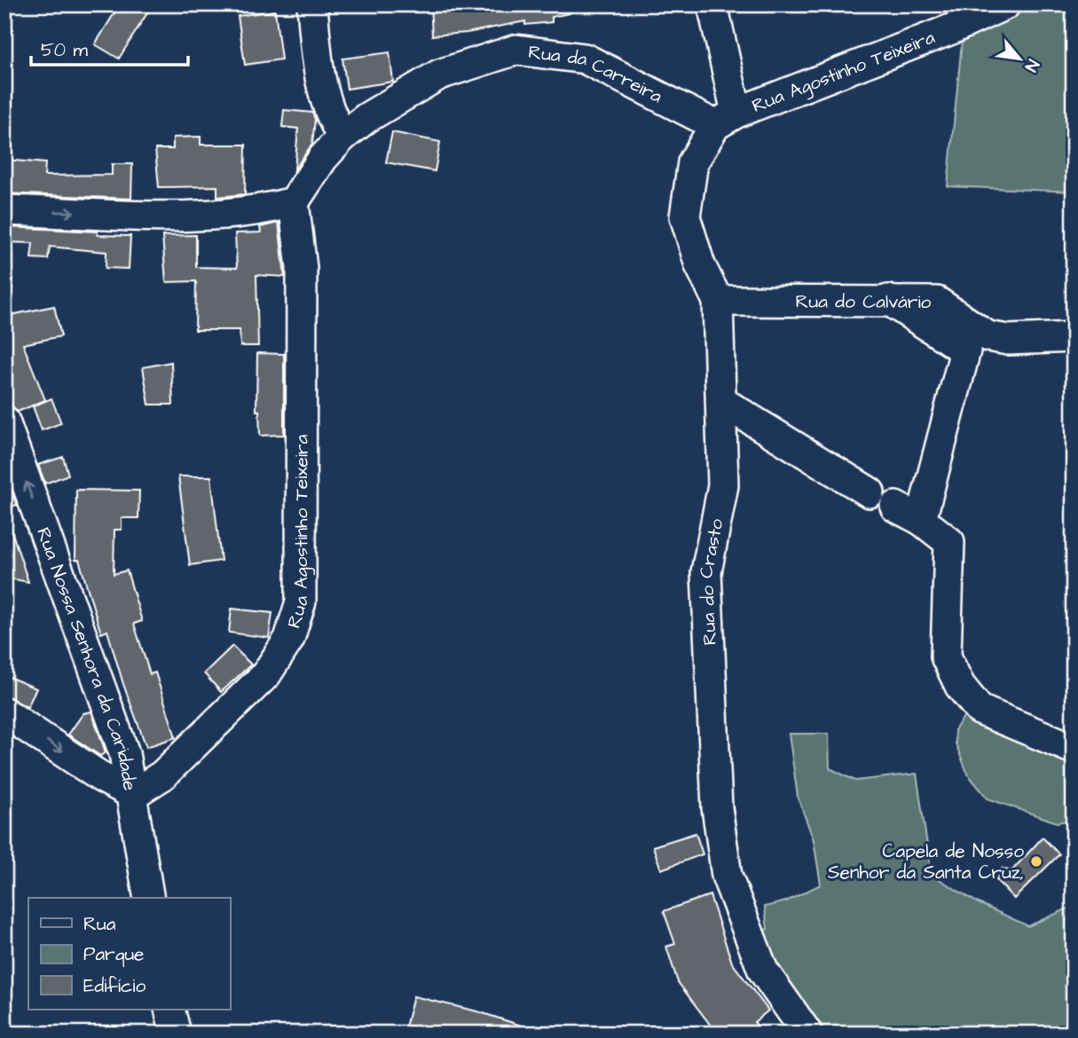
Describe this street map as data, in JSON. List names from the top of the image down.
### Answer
{
  "streets": {
    "street": [
      "Rua Agostinho Teixeira",
      "Rua da Carreira",
      "Rua do Calvário",
      "Rua do Crasto",
      "Rua Nossa Senhora da Caridade"
    ]
  },
  "crossings": [
    ["Rua Agostinho Teixeira", "Rua da Carreira"],
    ["Rua Agostinho Teixeira", "Rua do Crasto"],
    ["Rua Agostinho Teixeira", "Rua Nossa Senhora da Caridade"],
    ["Rua da Carreira", "Rua do Crasto"],
    ["Rua do Calvário", "Rua do Crasto"]
  ],
  "one_way": ["Rua Nossa Senhora da Caridade"],
  "places": ["Capela de Nosso Senhor da Santa Cruz,"],
  "legend": ["Rua", "Parque", "Edifício"],
  "scale_bar": "50 m",
  "north": "bottom right"
}
